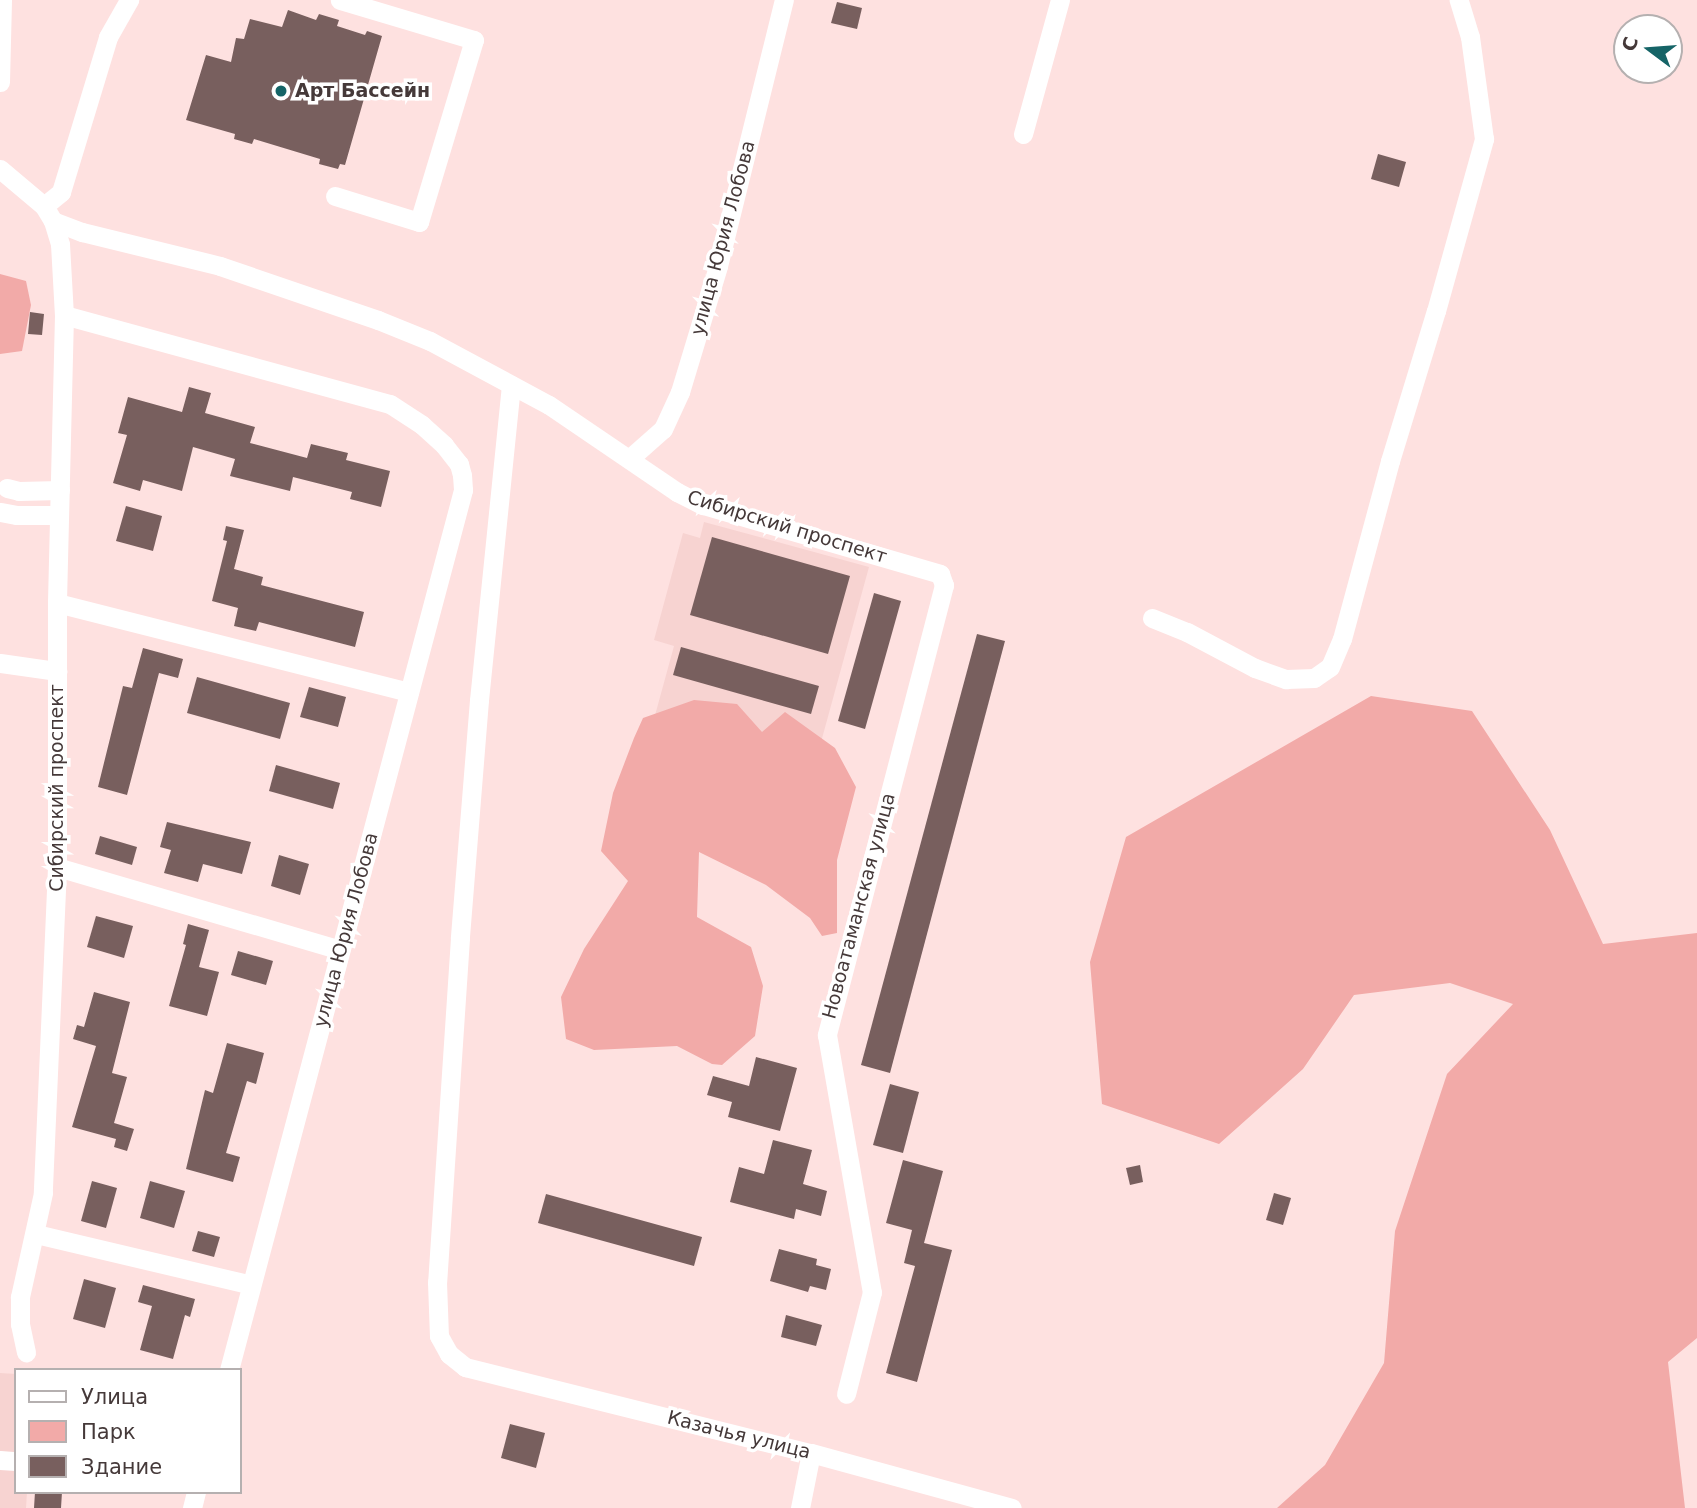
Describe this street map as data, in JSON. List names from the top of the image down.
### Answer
{
  "streets": {
    "street": [
      "улица Юрия Лобова",
      "Сибирский проспект",
      "Новоатаманская улица",
      "Казачья улица"
    ]
  },
  "crossings": [
    ["улица Юрия Лобова", "Сибирский проспект"],
    ["Сибирский проспект", "Новоатаманская улица"],
    ["Сибирский проспект", "Казачья улица"]
  ],
  "places": ["Арт Бассейн"],
  "legend": ["Улица", "Парк", "Здание"],
  "north": "left"
}
